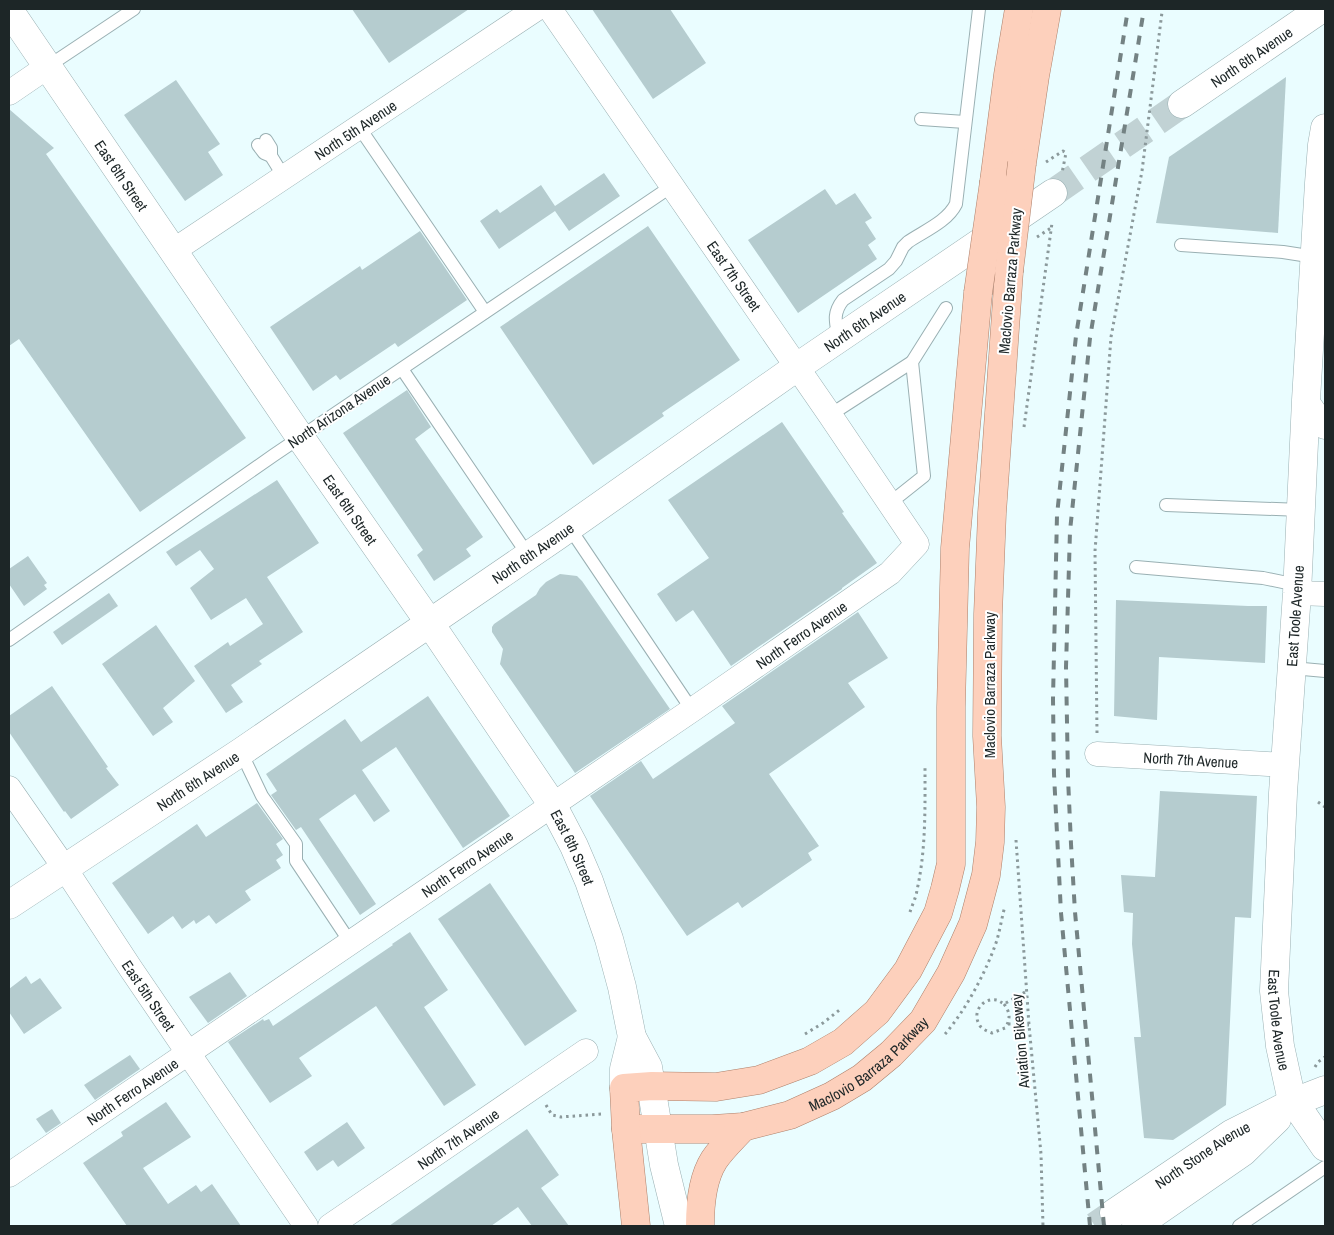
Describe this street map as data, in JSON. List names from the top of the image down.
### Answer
{
  "streets": {
    "main road": [
      "North 6th Avenue",
      "East 6th Street",
      "Maclovio Barraza Parkway",
      "East Toole Avenue",
      "North Stone Avenue"
    ],
    "street": [
      "North 5th Avenue",
      "East 7th Street",
      "North Ferro Avenue",
      "North 7th Avenue",
      "East 5th Street"
    ],
    "lane": ["North Arizona Avenue"],
    "path": ["Aviation Bikeway"]
  },
  "crossings": [
    ["North 6th Avenue", "East 6th Street"],
    ["North 6th Avenue", "East 7th Street"],
    ["North 6th Avenue", "East 5th Street"],
    ["North 5th Avenue", "East 6th Street"],
    ["East 6th Street", "Maclovio Barraza Parkway"],
    ["East 6th Street", "North Arizona Avenue"],
    ["East 6th Street", "North Ferro Avenue"],
    ["East 7th Street", "North Arizona Avenue"],
    ["East 7th Street", "North Ferro Avenue"],
    ["East Toole Avenue", "North 7th Avenue"],
    ["East Toole Avenue", "North Stone Avenue"],
    ["North Ferro Avenue", "East 5th Street"]
  ]
}
